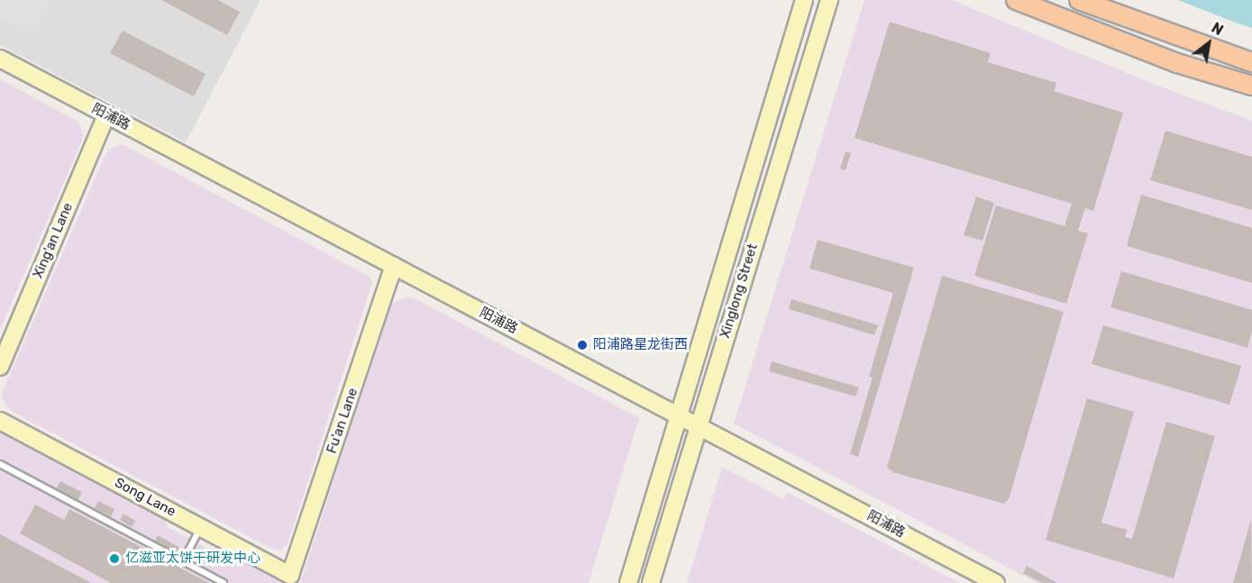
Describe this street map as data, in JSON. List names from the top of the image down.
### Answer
{
  "streets": {
    "street": [
      "阳浦路",
      "Xing'an Lane",
      "Xinglong Street",
      "Fu'an Lane",
      "Song Lane"
    ]
  },
  "crossings": [
    ["阳浦路", "Xing'an Lane"],
    ["阳浦路", "Xinglong Street"],
    ["阳浦路", "Fu'an Lane"],
    ["Fu'an Lane", "Song Lane"]
  ],
  "places": ["阳浦路星龙街西", "亿滋亚太饼干研发中心"],
  "north": "top right"
}
